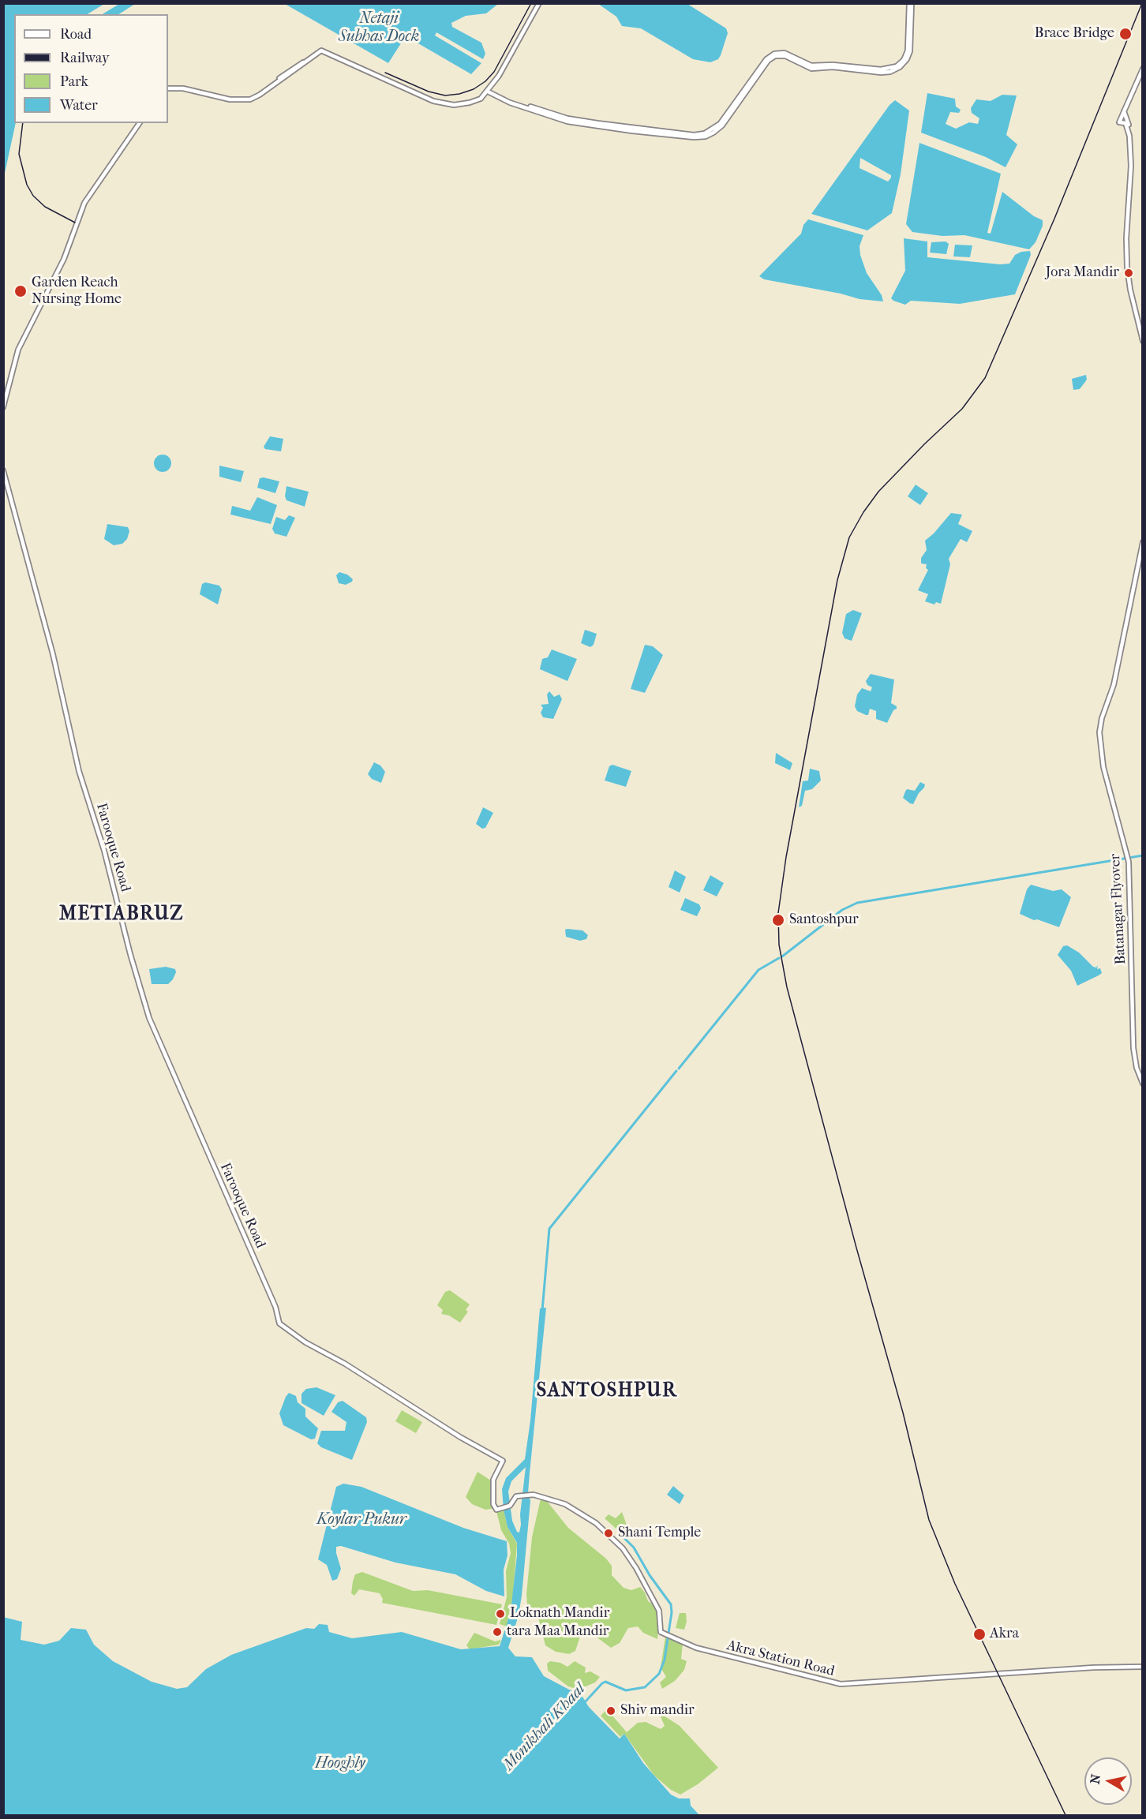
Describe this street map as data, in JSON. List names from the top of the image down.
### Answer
{
  "streets": {
    "main road": ["Farooque Road", "Batanagar Flyover", "Akra Station Road"]
  },
  "crossings": [
    ["Farooque Road", "Akra Station Road"]
  ],
  "districts": ["METIABRUZ", "SANTOSHPUR"],
  "water": [
    "Netaji Subhas Dock",
    "Koylar Pukur",
    "Monikhali Khaal",
    "Hooghly"
  ],
  "places": [
    "Brace Bridge",
    "Jora Mandir",
    "Garden Reach Nursing Home",
    "Santoshpur",
    "Shani Temple",
    "Loknath Mandir",
    "tara Maa Mandir",
    "Akra",
    "Shiv mandir"
  ],
  "legend": [
    "Road",
    "Railway",
    "Park",
    "Water"
  ],
  "north": "left"
}
